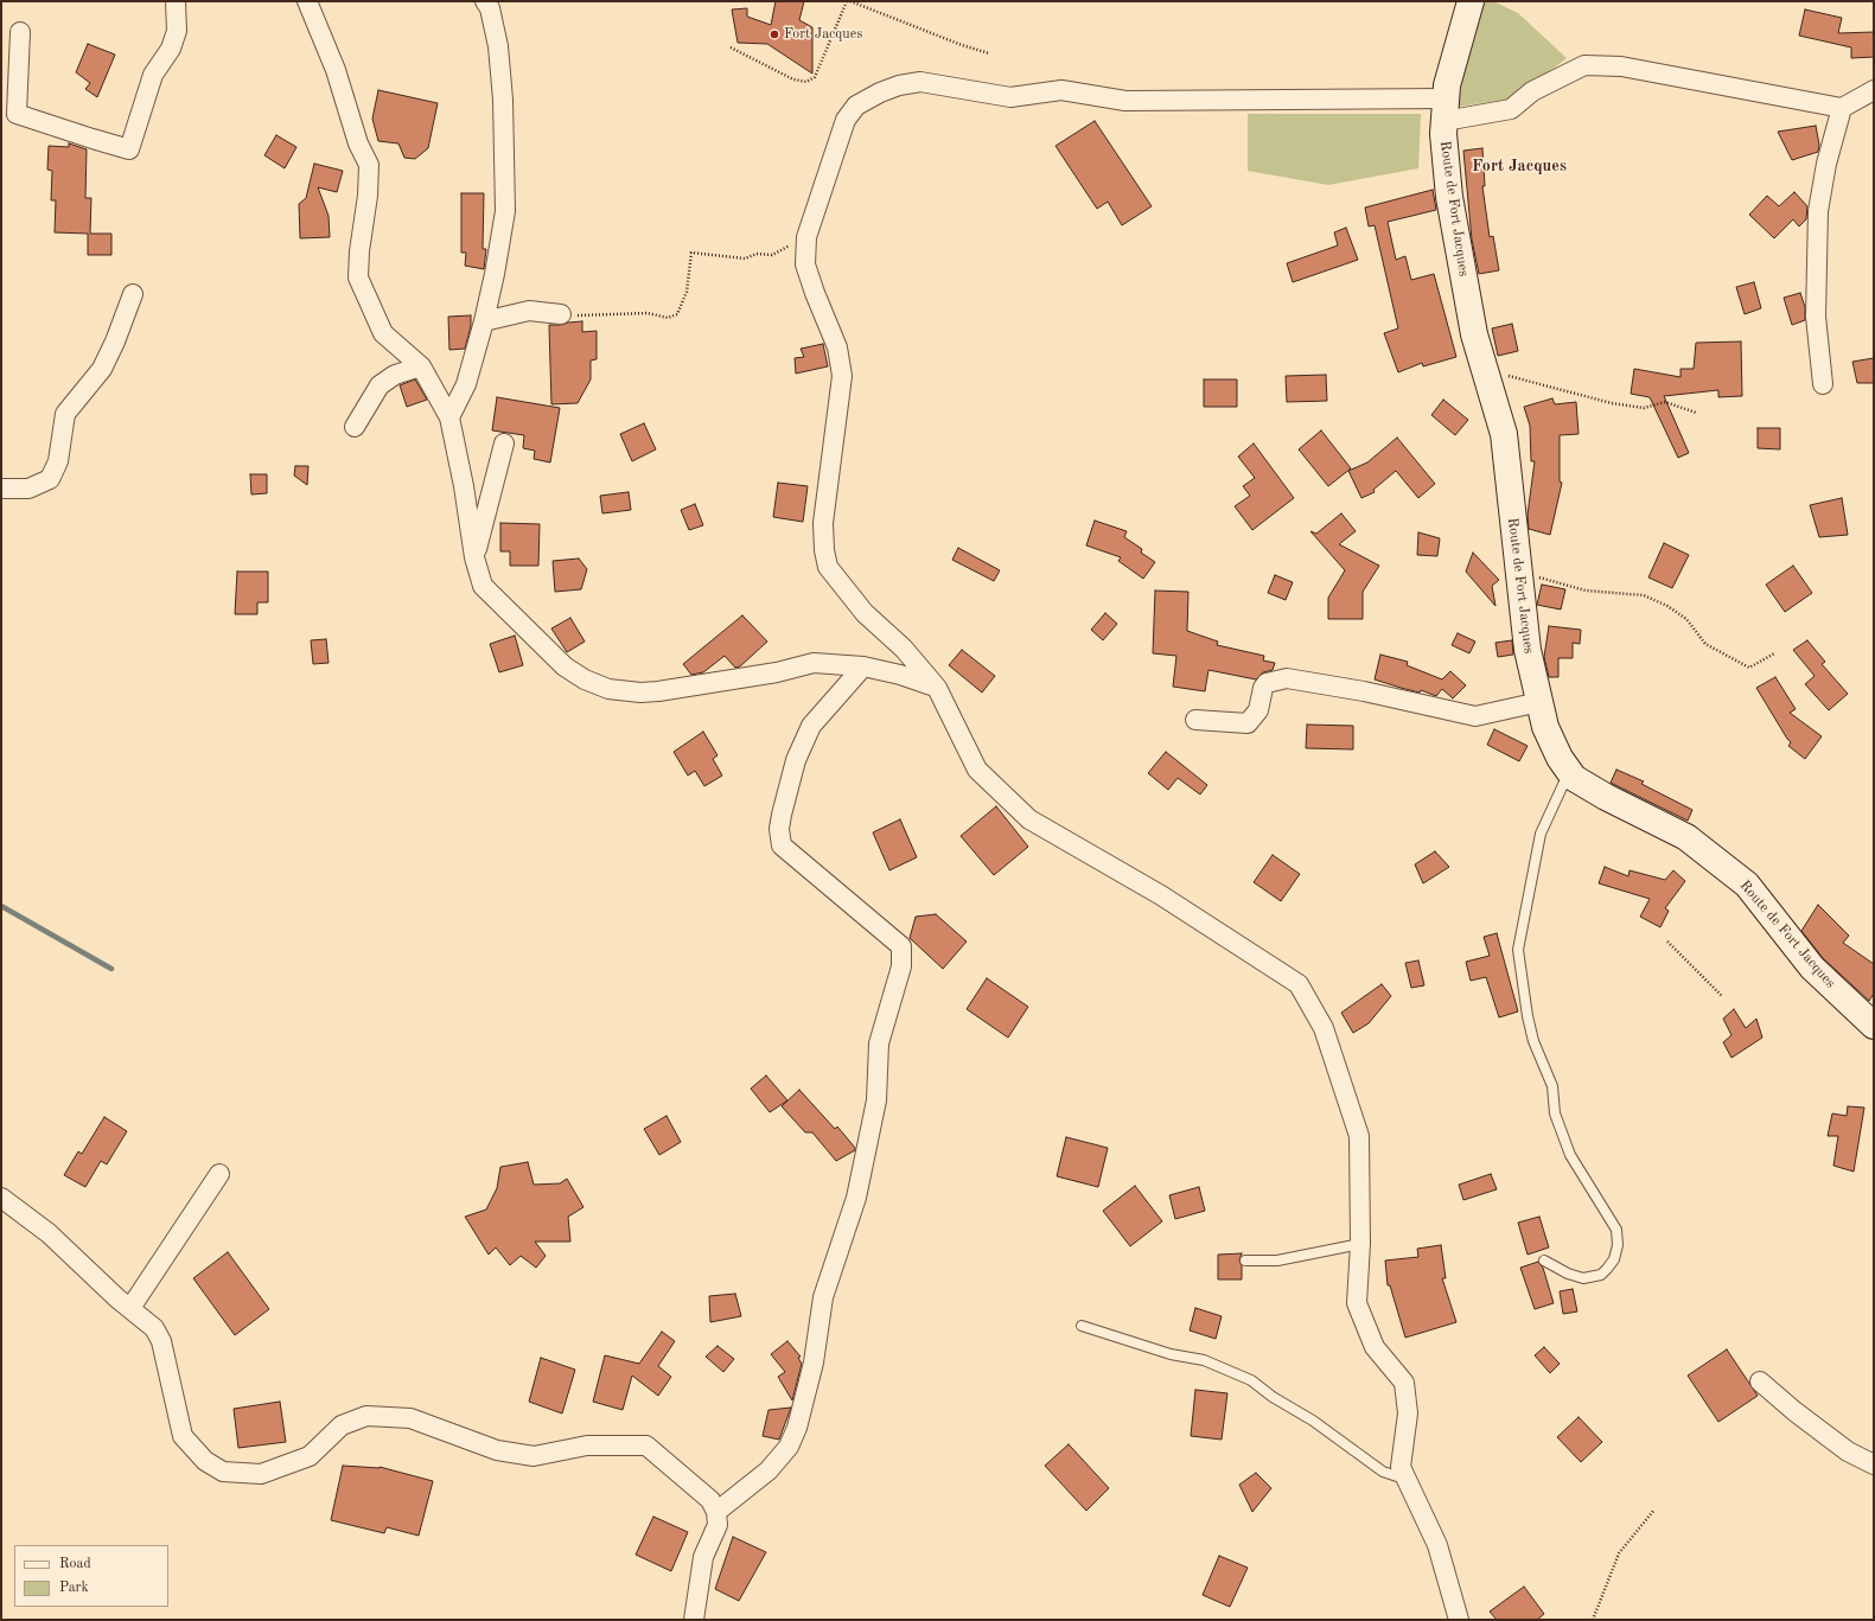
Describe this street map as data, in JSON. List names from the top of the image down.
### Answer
{
  "streets": {
    "street": ["Route de Fort Jacques"]
  },
  "districts": ["Fort Jacques"],
  "places": ["Fort Jacques"],
  "legend": ["Road", "Park"]
}
